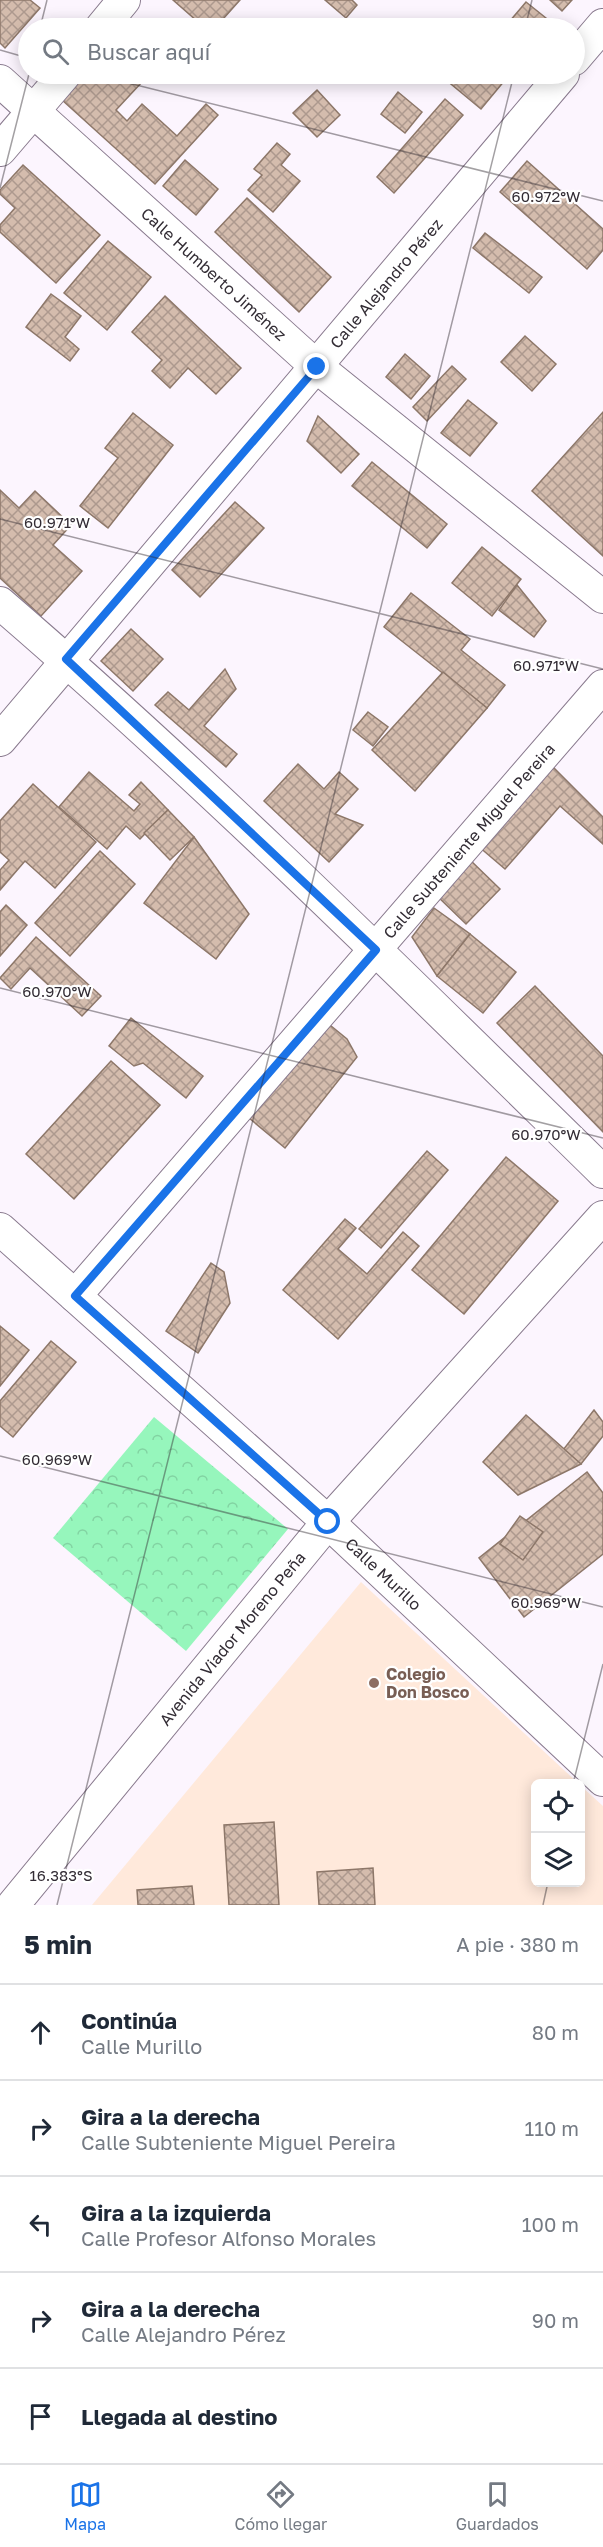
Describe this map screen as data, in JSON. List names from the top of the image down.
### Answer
{
  "streets": {
    "street": [
      "Calle Humberto Jiménez",
      "Calle Alejandro Pérez",
      "Calle Subteniente Miguel Pereira",
      "Calle Murillo",
      "Avenida Viador Moreno Peña"
    ]
  },
  "crossings": [
    ["Calle Humberto Jiménez", "Calle Alejandro Pérez"],
    ["Calle Subteniente Miguel Pereira", "Calle Murillo"],
    ["Calle Murillo", "Avenida Viador Moreno Peña"]
  ],
  "places": ["Colegio Don Bosco"],
  "page": {
    "search": "Buscar aquí",
    "heading": ["5 min", "A pie · 380 m"],
    "list": [
      ["Continúa", "Calle Murillo", "80 m"],
      ["Gira a la derecha", "Calle Subteniente Miguel Pereira", "110 m"],
      ["Gira a la izquierda", "Calle Profesor Alfonso Morales", "100 m"],
      ["Gira a la derecha", "Calle Alejandro Pérez", "90 m"],
      "Llegada al destino"
    ],
    "nav": ["Mapa", "Cómo llegar", "Guardados"]
  },
  "coordinates": [
    "60.972°W",
    "60.971°W",
    "60.970°W",
    "60.969°W",
    "16.383°S"
  ]
}
